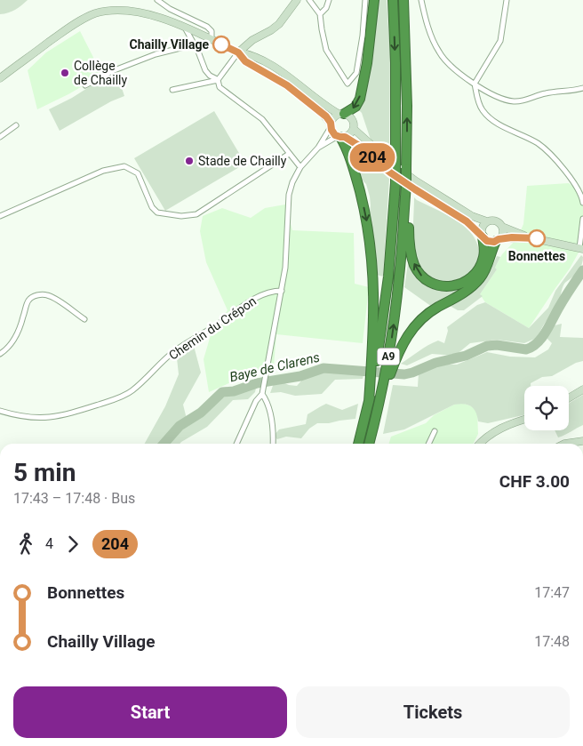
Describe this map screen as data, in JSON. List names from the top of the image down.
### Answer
{
  "streets": {
    "highway": ["A9"],
    "street": ["Chemin du Crépon"]
  },
  "water": ["Baye de Clarens"],
  "places": [
    "Chailly Village",
    "Collège de Chailly",
    "Stade de Chailly",
    "Bonnettes"
  ],
  "lines": ["bus line 204"],
  "page": {
    "on_map": "204",
    "heading": ["5 min", "17:43 – 17:48 · Bus", "CHF 3.00"],
    "legs": ["4", "204"],
    "list": [
      {
        "name": "Bonnettes",
        "value": "17:47"
      },
      {
        "name": "Chailly Village",
        "value": "17:48"
      }
    ],
    "buttons": ["Start", "Tickets"]
  }
}
